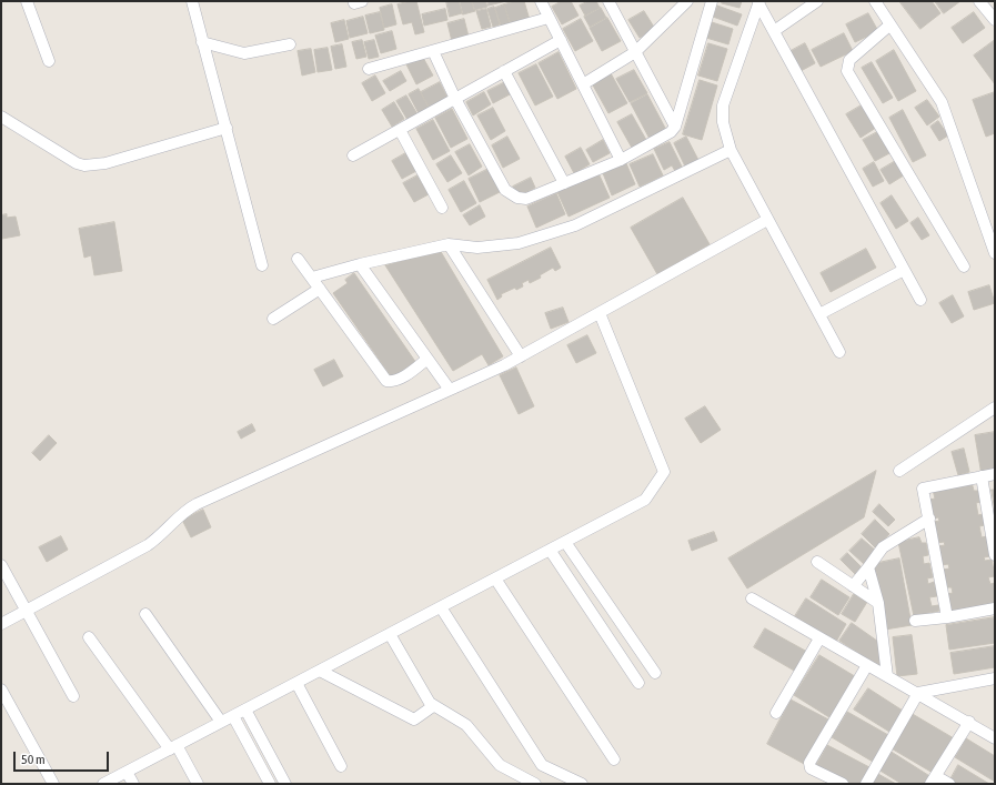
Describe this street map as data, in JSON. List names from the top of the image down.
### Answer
{
  "scale_bar": "50 m"
}
